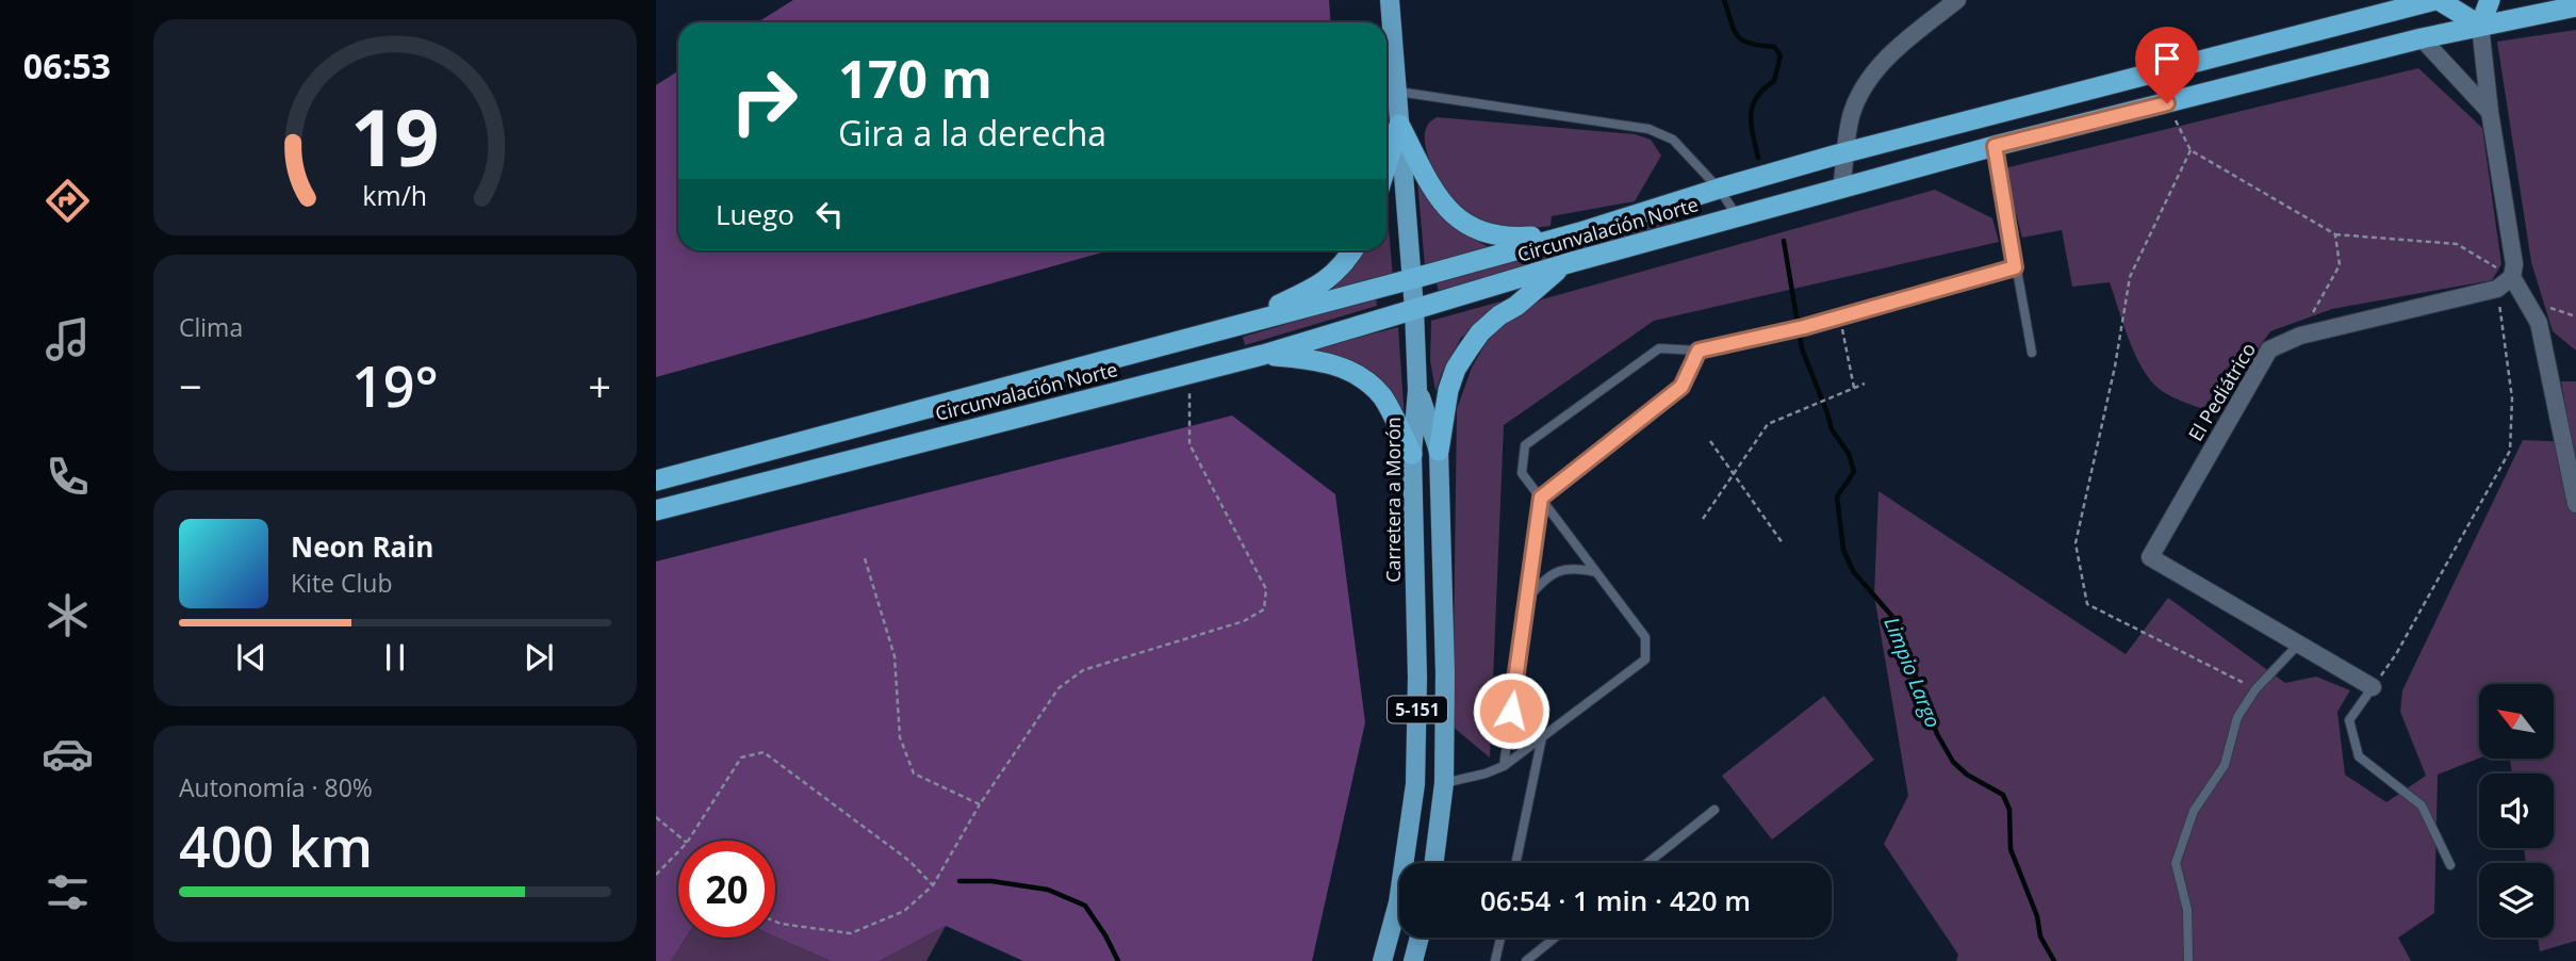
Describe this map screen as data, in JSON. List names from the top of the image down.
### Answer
{
  "streets": {
    "highway": ["Circunvalación Norte"],
    "main road": ["Carretera a Morón", "5-151"],
    "street": ["El Pediátrico"]
  },
  "crossings": [
    ["Circunvalación Norte", "5-151"],
    ["Carretera a Morón", "5-151"]
  ],
  "water": ["Limpio Largo"],
  "north": "top left",
  "page": {
    "tabs": "06:53",
    "turn": ["170 m", "Gira a la derecha"],
    "then": "Luego",
    "tile": [
      "Clima",
      ["Autonomía · 80%", "400 km"]
    ],
    "heat": ["−", "19°", "+"],
    "song": ["Neon Rain", "Kite Club"],
    "limit": "20",
    "trip": "06:54 · 1 min · 420 m",
    "gauge": ["19", "km/h"]
  }
}
